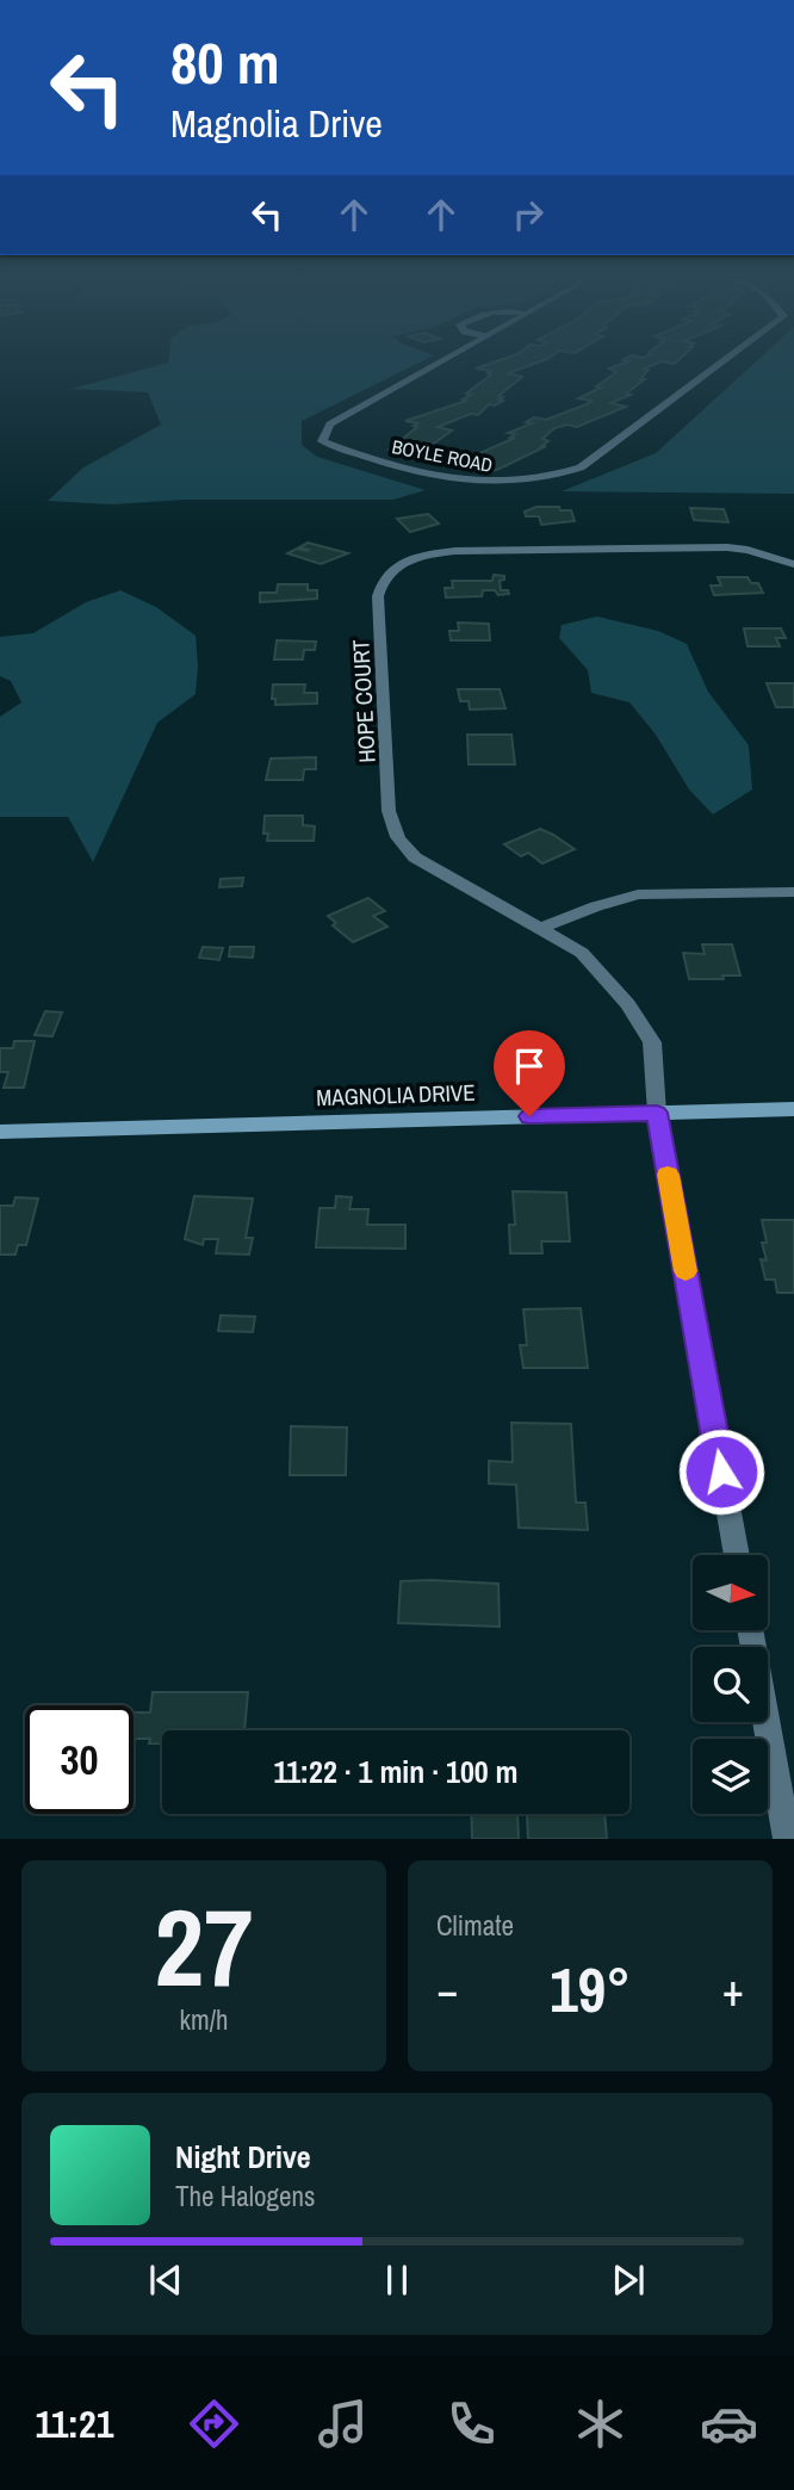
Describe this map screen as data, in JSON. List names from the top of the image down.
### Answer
{
  "streets": {
    "street": ["BOYLE ROAD", "HOPE COURT", "MAGNOLIA DRIVE"]
  },
  "crossings": [
    ["HOPE COURT", "MAGNOLIA DRIVE"]
  ],
  "north": "right",
  "page": {
    "turn": ["80 m", "Magnolia Drive"],
    "limit": "30",
    "trip": "11:22 · 1 min · 100 m",
    "tile": [
      ["27", "km/h"],
      "Climate"
    ],
    "heat": ["−", "19°", "+"],
    "song": ["Night Drive", "The Halogens"],
    "tabs": "11:21"
  }
}
